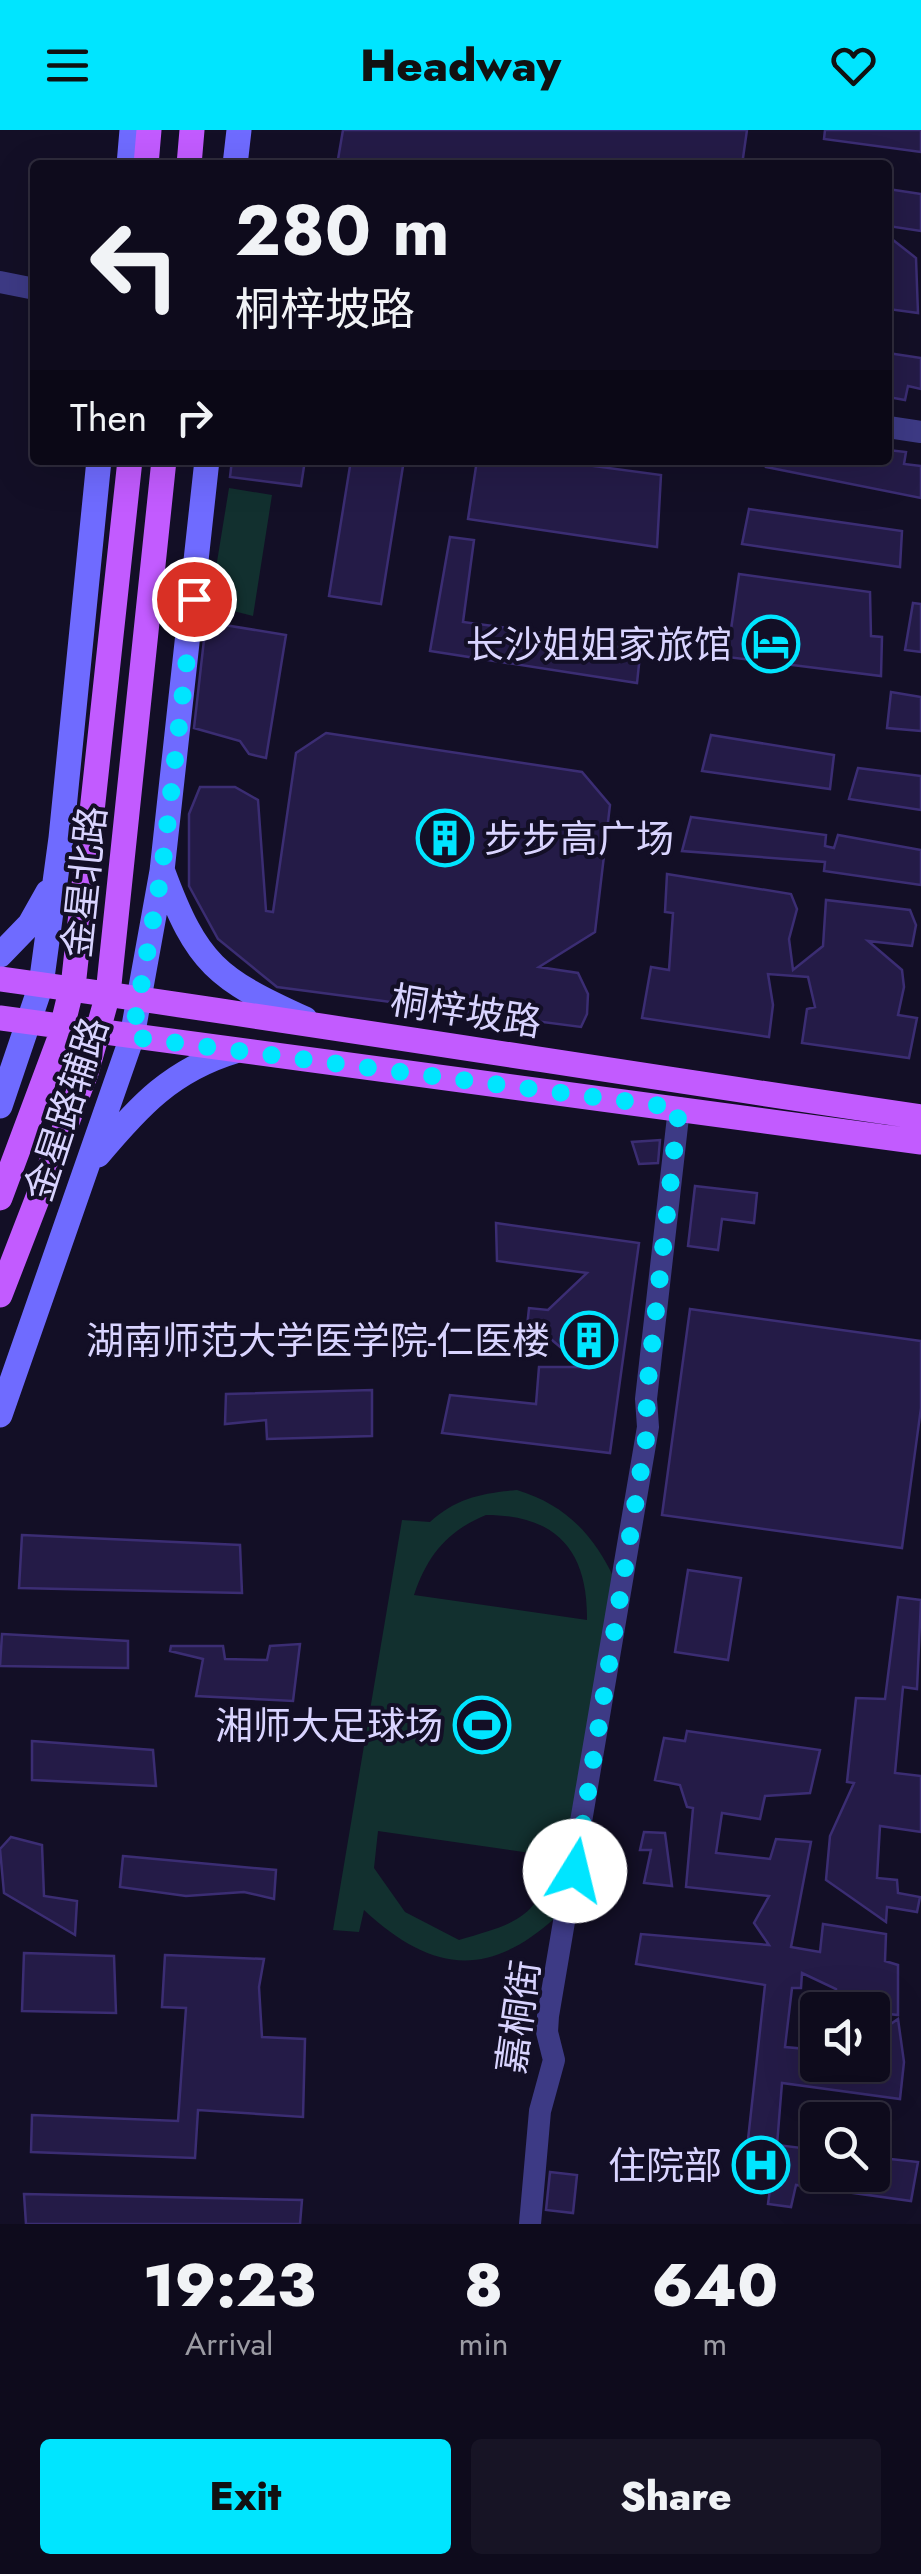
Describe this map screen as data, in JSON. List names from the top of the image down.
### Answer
{
  "streets": {
    "main road": ["金星北路", "桐梓坡路"],
    "street": ["金星路辅路", "嘉桐街"]
  },
  "crossings": [
    ["金星北路", "桐梓坡路"],
    ["桐梓坡路", "金星路辅路"],
    ["桐梓坡路", "嘉桐街"]
  ],
  "places": {
    "hotel": ["长沙姐姐家旅馆"],
    "building": ["步步高广场", "湖南师范大学医学院-仁医楼"],
    "sports": ["湘师大足球场"],
    "hospital": ["住院部"]
  },
  "page": {
    "header": "Headway",
    "turn": ["280 m", "桐梓坡路"],
    "then": "Then",
    "eta": [
      "19:23",
      "Arrival",
      "8",
      "min",
      "640",
      "m"
    ],
    "buttons": ["Exit", "Share"]
  }
}
